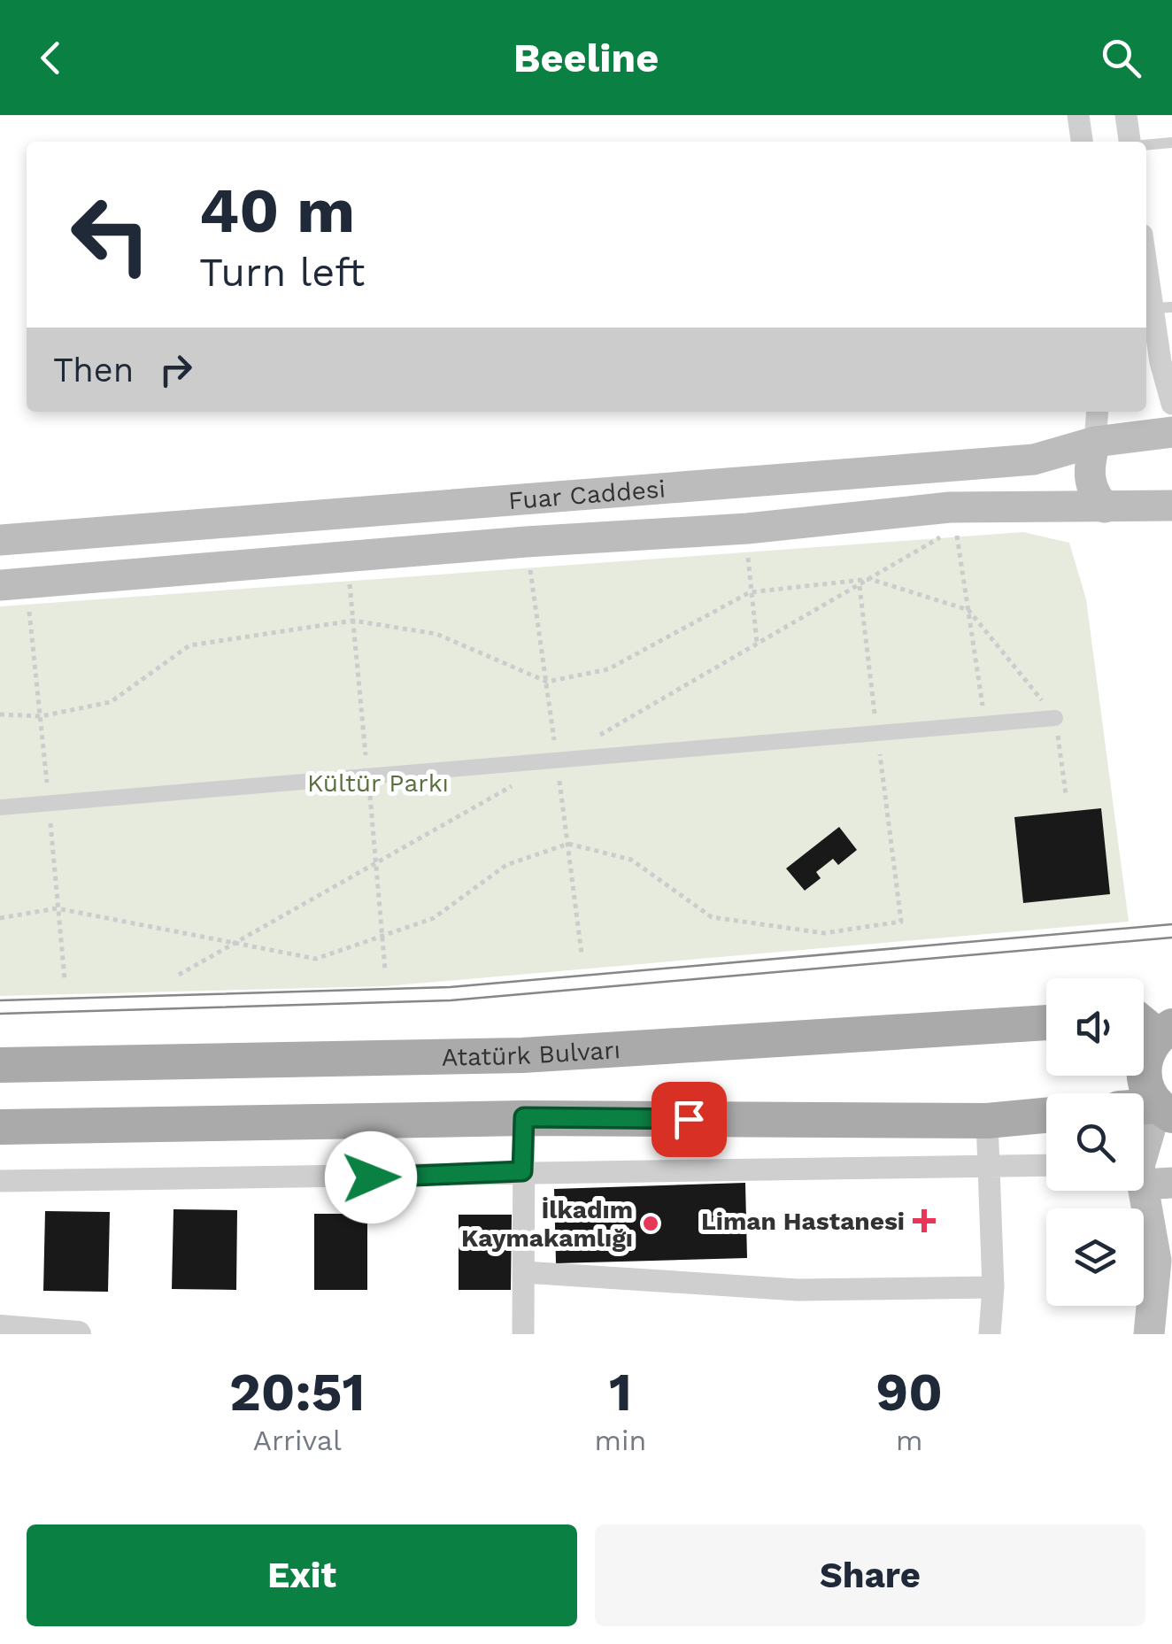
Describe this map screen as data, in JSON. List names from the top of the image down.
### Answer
{
  "streets": {
    "main road": ["Fuar Caddesi", "Atatürk Bulvarı"]
  },
  "parks": ["Kültür Parkı"],
  "places": {
    "health": ["Liman Hastanesi"],
    "other": ["İlkadım Kaymakamlığı"]
  },
  "page": {
    "header": "Beeline",
    "turn": ["40 m", "Turn left"],
    "then": "Then",
    "eta": [
      "20:51",
      "Arrival",
      "1",
      "min",
      "90",
      "m"
    ],
    "buttons": ["Exit", "Share"]
  }
}
